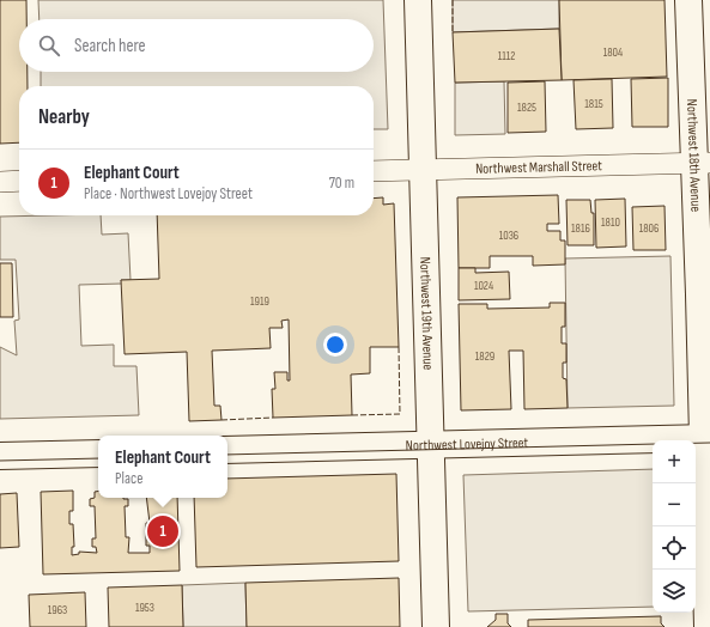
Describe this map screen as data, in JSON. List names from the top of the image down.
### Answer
{
  "streets": {
    "street": [
      "Northwest 18th Avenue",
      "Northwest Marshall Street",
      "Northwest 19th Avenue",
      "Northwest Lovejoy Street"
    ]
  },
  "crossings": [
    ["Northwest 18th Avenue", "Northwest Marshall Street"],
    ["Northwest 18th Avenue", "Northwest Lovejoy Street"],
    ["Northwest Marshall Street", "Northwest 19th Avenue"],
    ["Northwest 19th Avenue", "Northwest Lovejoy Street"]
  ],
  "house_numbers": [
    "1804",
    "1112",
    "1815",
    "1825",
    "1810",
    "1816",
    "1806",
    "1036",
    "1024",
    "1919",
    "1829",
    "1953",
    "1963"
  ],
  "page": {
    "search": "Search here",
    "heading": "Nearby",
    "list": [
      {
        "mark": "1",
        "name": "Elephant Court",
        "note": "Place · Northwest Lovejoy Street",
        "value": "70 m"
      }
    ],
    "popup": ["Elephant Court", "Place"],
    "map_buttons": ["+", "−"],
    "pins": "1"
  }
}
